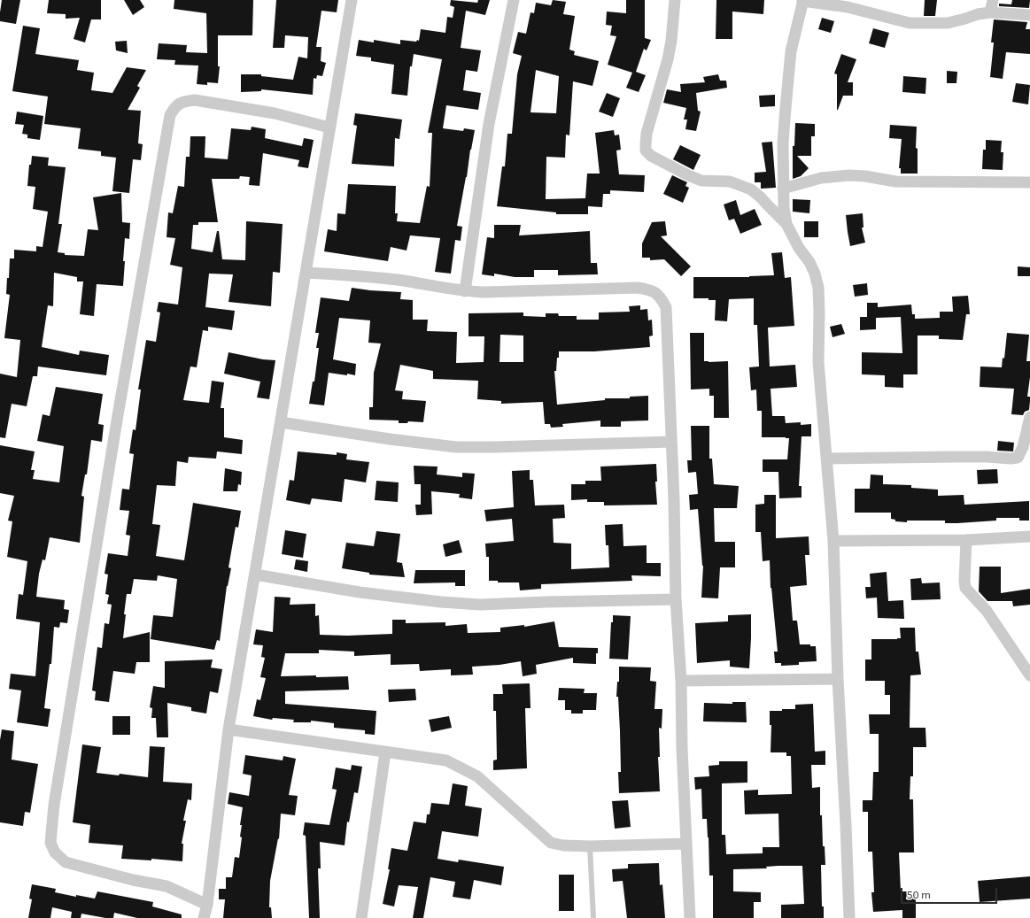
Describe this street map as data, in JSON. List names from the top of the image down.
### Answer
{
  "scale_bar": "50 m"
}
